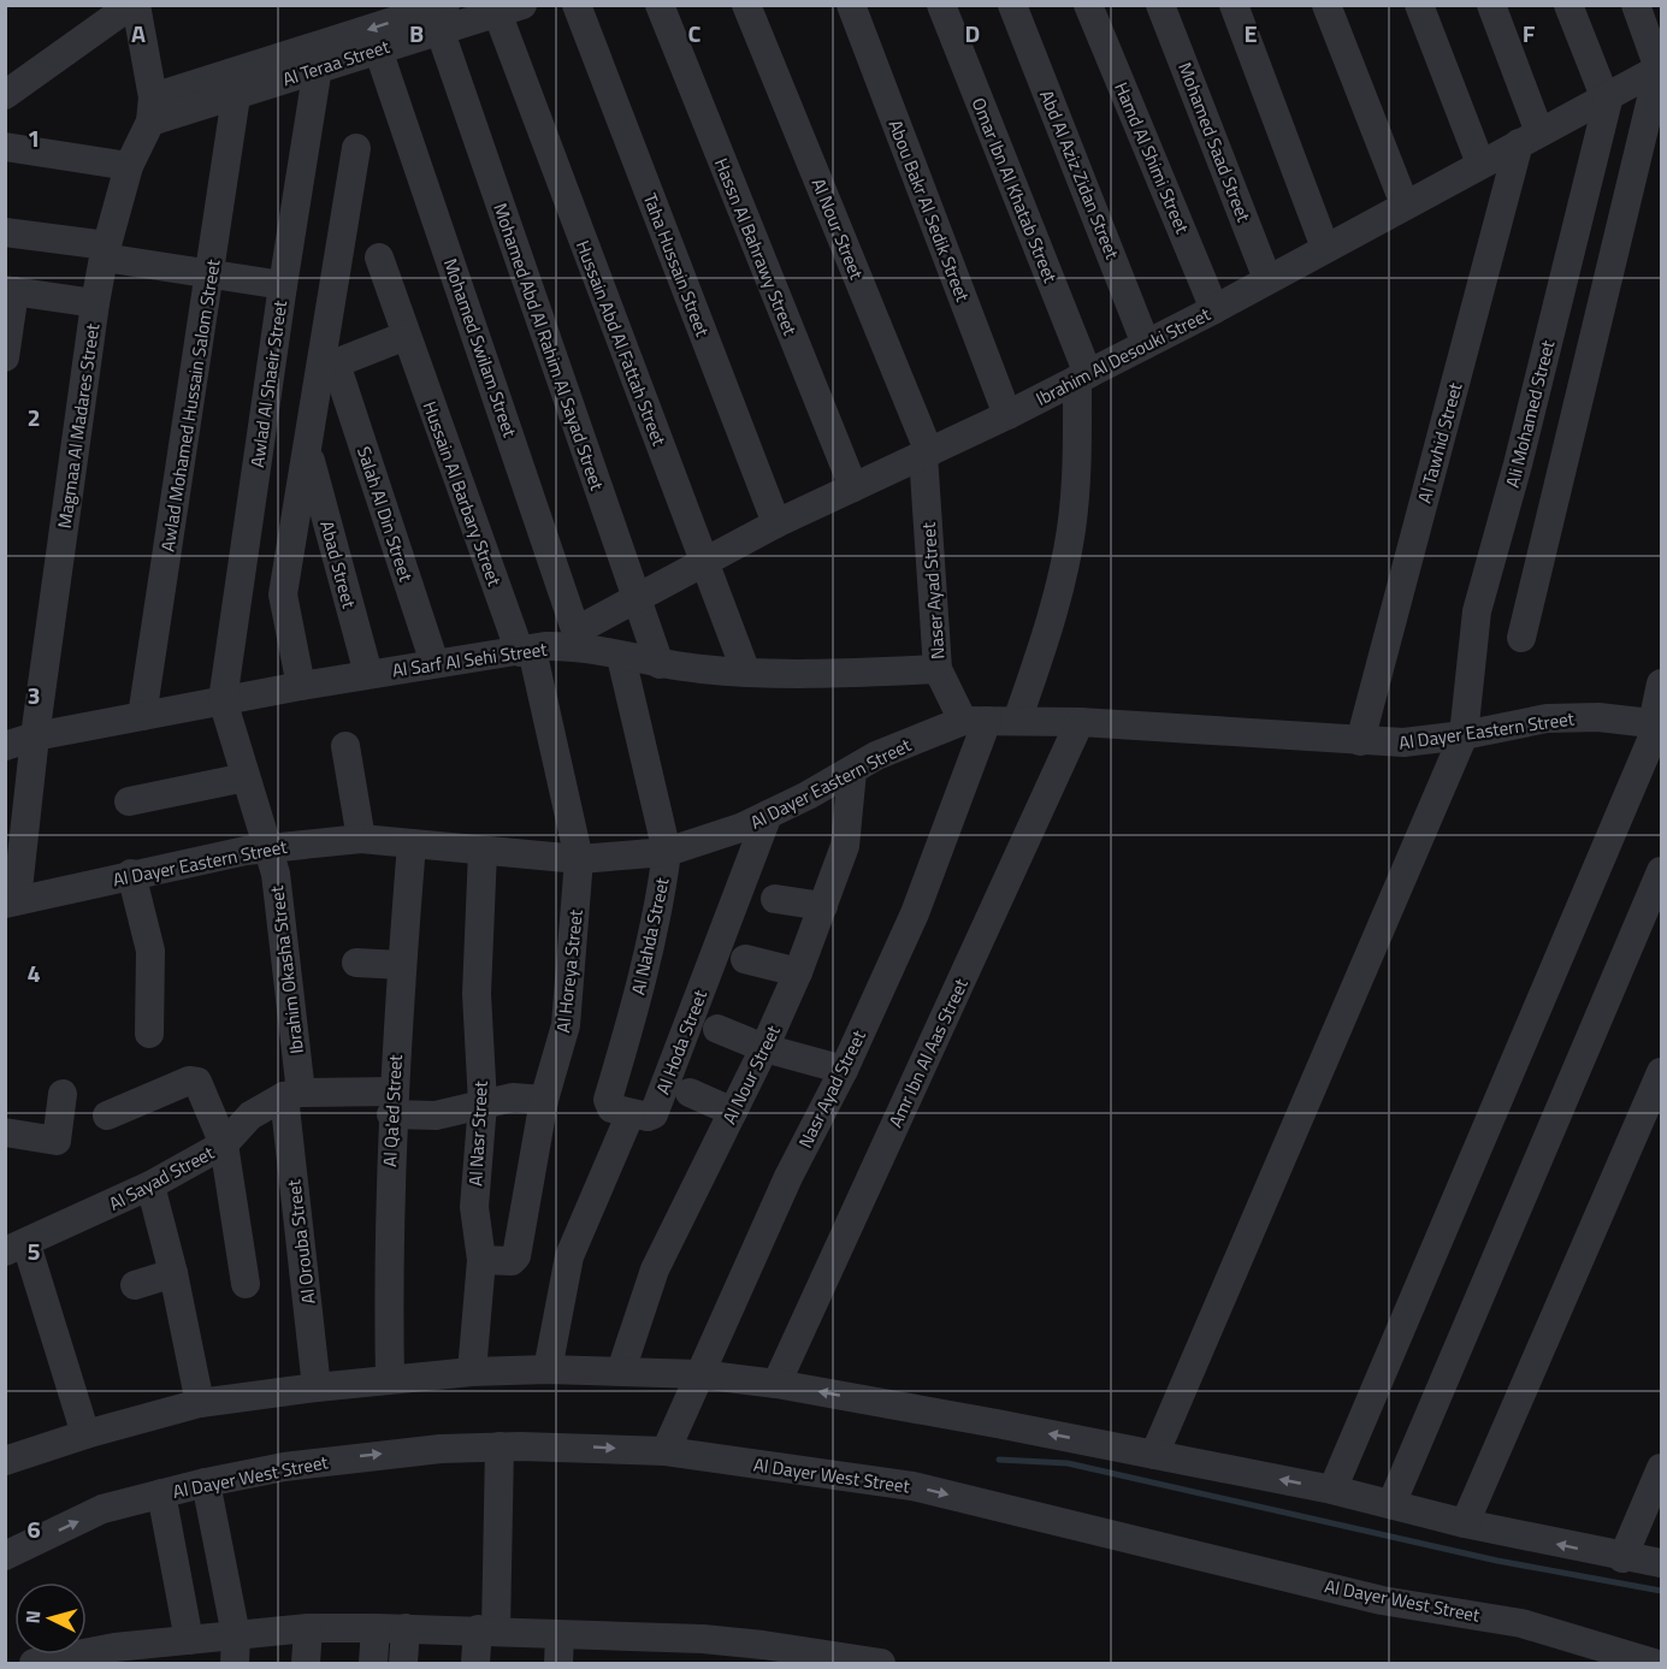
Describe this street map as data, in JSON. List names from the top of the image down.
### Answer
{
  "streets": {
    "street": [
      "Al Teraa Street",
      "Mohamed Saad Street",
      "Hamd Al Shimi Street",
      "Abd Al Aziz Zidan Street",
      "Omar Ibn Al Khatab Street",
      "Abou Bakr Al Sedik Street",
      "Al Nour Street",
      "Hassn Al Bahrawy Street",
      "Taha Hussain Street",
      "Hussain Abd Al Fattah Street",
      "Mohamed Abd Al Rahim Al Sayad Street",
      "Mohamed Swilam Street",
      "Ibrahim Al Desouki Street",
      "Awlad Al Shaeir Street",
      "Awlad Mohamed Hussain Salom Street",
      "Ali Mohamed Street",
      "Magmaa Al Madares Street",
      "Al Tawhid Street",
      "Hussain Al Barbary Street",
      "Salah Al Din Street",
      "Abad Street",
      "Naser Ayad Street",
      "Al Sarf Al Sehi Street",
      "Al Dayer Eastern Street",
      "Al Nahda Street",
      "Ibrahim Okasha Street",
      "Al Horeya Street",
      "Al Hoda Street",
      "Amr Ibn Al Aas Street",
      "Nasr Ayad Street",
      "Al Qa'ed Street",
      "Al Nasr Street",
      "Al Sayad Street",
      "Al Orouba Street",
      "Al Dayer West Street"
    ]
  },
  "crossings": [
    ["Al Teraa Street", "Hussain Abd Al Fattah Street"],
    ["Al Teraa Street", "Mohamed Abd Al Rahim Al Sayad Street"],
    ["Al Teraa Street", "Mohamed Swilam Street"],
    ["Al Teraa Street", "Awlad Al Shaeir Street"],
    ["Al Teraa Street", "Awlad Mohamed Hussain Salom Street"],
    ["Al Teraa Street", "Magmaa Al Madares Street"],
    ["Mohamed Saad Street", "Ibrahim Al Desouki Street"],
    ["Hamd Al Shimi Street", "Ibrahim Al Desouki Street"],
    ["Abd Al Aziz Zidan Street", "Ibrahim Al Desouki Street"],
    ["Omar Ibn Al Khatab Street", "Ibrahim Al Desouki Street"],
    ["Abou Bakr Al Sedik Street", "Ibrahim Al Desouki Street"],
    ["Al Nour Street", "Ibrahim Al Desouki Street"],
    ["Al Nour Street", "Naser Ayad Street"],
    ["Al Nour Street", "Al Dayer Eastern Street"],
    ["Hassn Al Bahrawy Street", "Ibrahim Al Desouki Street"],
    ["Taha Hussain Street", "Ibrahim Al Desouki Street"],
    ["Hussain Abd Al Fattah Street", "Ibrahim Al Desouki Street"],
    ["Hussain Abd Al Fattah Street", "Al Sarf Al Sehi Street"],
    ["Mohamed Abd Al Rahim Al Sayad Street", "Ibrahim Al Desouki Street"],
    ["Mohamed Abd Al Rahim Al Sayad Street", "Al Sarf Al Sehi Street"],
    ["Mohamed Swilam Street", "Ibrahim Al Desouki Street"],
    ["Mohamed Swilam Street", "Al Sarf Al Sehi Street"],
    ["Ibrahim Al Desouki Street", "Ali Mohamed Street"],
    ["Ibrahim Al Desouki Street", "Al Tawhid Street"],
    ["Ibrahim Al Desouki Street", "Naser Ayad Street"],
    ["Ibrahim Al Desouki Street", "Al Sarf Al Sehi Street"],
    ["Awlad Al Shaeir Street", "Al Sarf Al Sehi Street"],
    ["Awlad Al Shaeir Street", "Ibrahim Okasha Street"],
    ["Awlad Mohamed Hussain Salom Street", "Al Sarf Al Sehi Street"],
    ["Ali Mohamed Street", "Al Dayer Eastern Street"],
    ["Magmaa Al Madares Street", "Al Sarf Al Sehi Street"],
    ["Magmaa Al Madares Street", "Al Dayer Eastern Street"],
    ["Al Tawhid Street", "Al Dayer Eastern Street"],
    ["Hussain Al Barbary Street", "Al Sarf Al Sehi Street"],
    ["Hussain Al Barbary Street", "Al Horeya Street"],
    ["Salah Al Din Street", "Al Sarf Al Sehi Street"],
    ["Abad Street", "Al Sarf Al Sehi Street"],
    ["Naser Ayad Street", "Al Sarf Al Sehi Street"],
    ["Naser Ayad Street", "Al Dayer Eastern Street"],
    ["Naser Ayad Street", "Nasr Ayad Street"],
    ["Al Sarf Al Sehi Street", "Al Nahda Street"],
    ["Al Sarf Al Sehi Street", "Ibrahim Okasha Street"],
    ["Al Sarf Al Sehi Street", "Al Horeya Street"],
    ["Al Dayer Eastern Street", "Al Nahda Street"],
    ["Al Dayer Eastern Street", "Ibrahim Okasha Street"],
    ["Al Dayer Eastern Street", "Al Horeya Street"],
    ["Al Dayer Eastern Street", "Al Hoda Street"],
    ["Al Dayer Eastern Street", "Amr Ibn Al Aas Street"],
    ["Al Dayer Eastern Street", "Nasr Ayad Street"],
    ["Al Dayer Eastern Street", "Al Qa'ed Street"],
    ["Al Dayer Eastern Street", "Al Nasr Street"],
    ["Al Nahda Street", "Al Hoda Street"],
    ["Ibrahim Okasha Street", "Al Sayad Street"],
    ["Ibrahim Okasha Street", "Al Orouba Street"],
    ["Al Horeya Street", "Al Nasr Street"],
    ["Al Horeya Street", "Al Sayad Street"],
    ["Nasr Ayad Street", "Al Dayer West Street"],
    ["Al Qa'ed Street", "Al Sayad Street"],
    ["Al Nasr Street", "Al Sayad Street"],
    ["Al Sayad Street", "Al Orouba Street"]
  ],
  "north": "left",
  "grid": {
    "columns": [
      "A",
      "B",
      "C",
      "D",
      "E",
      "F"
    ],
    "rows": [
      "1",
      "2",
      "3",
      "4",
      "5",
      "6"
    ]
  }
}
